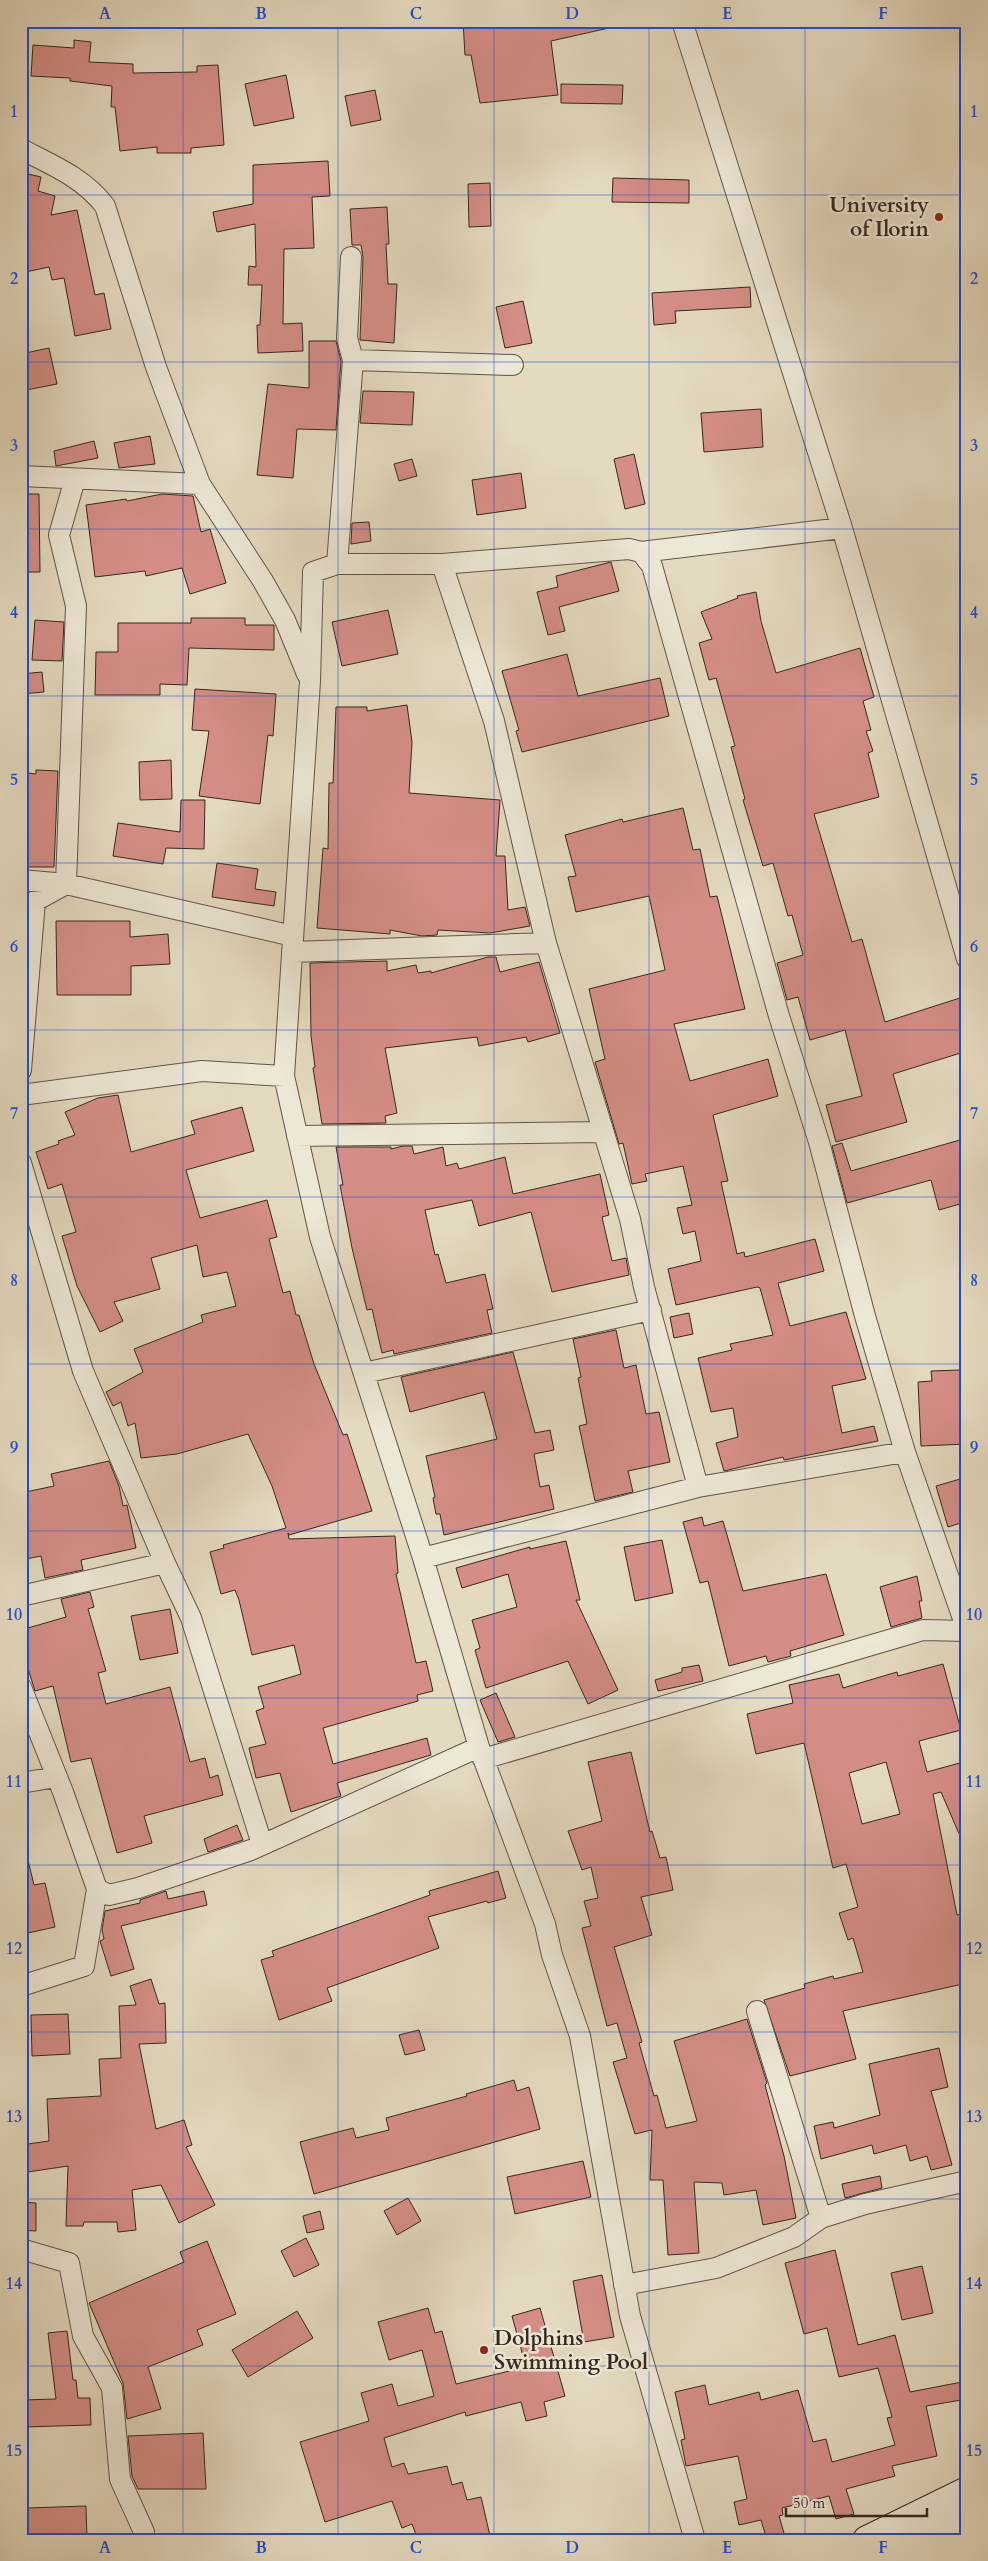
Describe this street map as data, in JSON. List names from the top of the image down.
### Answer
{
  "places": ["University of Ilorin", "Dolphins Swimming Pool"],
  "scale_bar": "50 m",
  "grid": {
    "columns": [
      "A",
      "B",
      "C",
      "D",
      "E",
      "F"
    ],
    "rows": [
      "1",
      "2",
      "3",
      "4",
      "5",
      "6",
      "7",
      "8",
      "9",
      "10",
      "11",
      "12",
      "13",
      "14",
      "15"
    ]
  }
}
